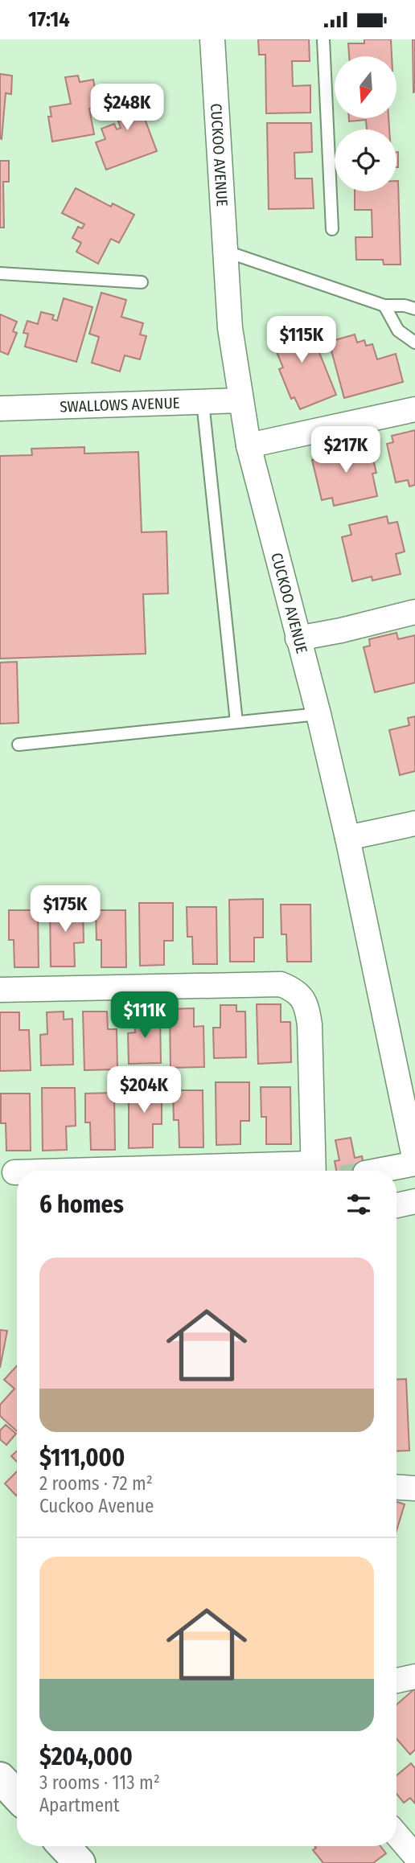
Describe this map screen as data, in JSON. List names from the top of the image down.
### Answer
{
  "streets": {
    "street": ["CUCKOO AVENUE", "SWALLOWS AVENUE"]
  },
  "crossings": [
    ["CUCKOO AVENUE", "SWALLOWS AVENUE"]
  ],
  "north": "bottom",
  "page": {
    "status": "17:14",
    "price": [
      "$248K",
      "$115K",
      "$217K",
      "$175K",
      "$111K",
      "$204K"
    ],
    "heading": "6 homes",
    "list": [
      {
        "name": "$111,000",
        "note": "2 rooms · 72 m² · Cuckoo Avenue"
      },
      {
        "name": "$204,000",
        "note": "3 rooms · 113 m² · Apartment"
      }
    ]
  }
}
